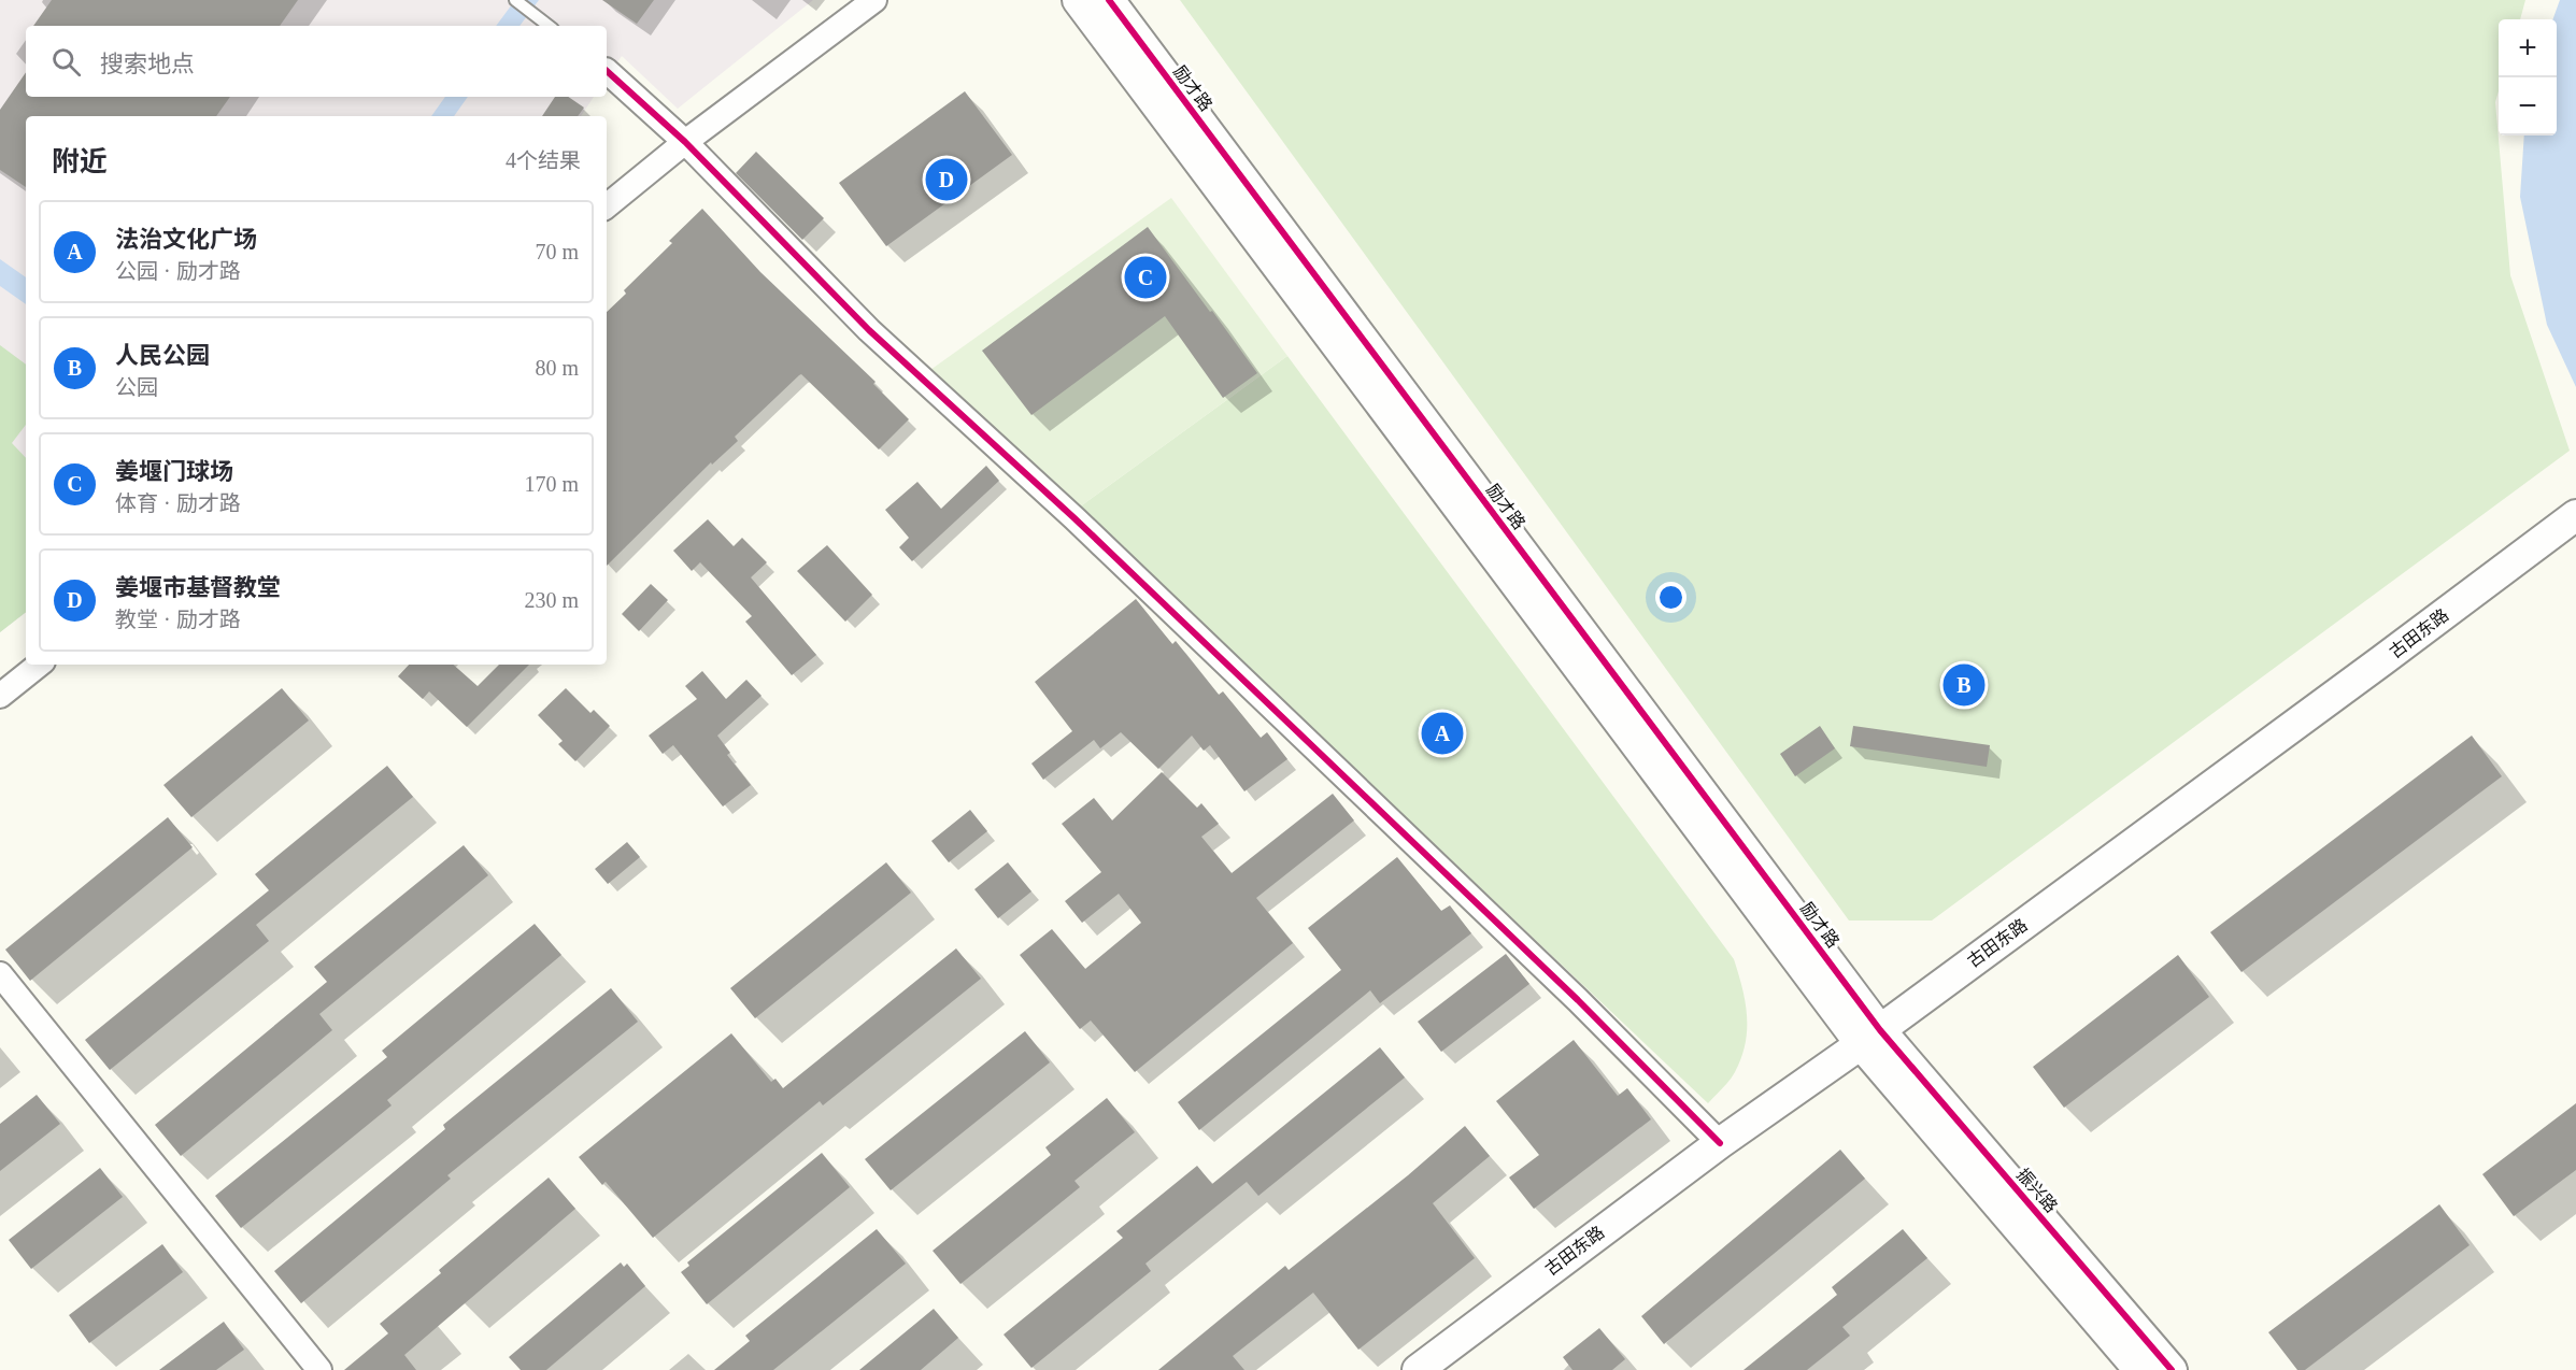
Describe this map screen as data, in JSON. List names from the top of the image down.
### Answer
{
  "streets": {
    "street": ["励才路", "古田东路", "振兴路"]
  },
  "crossings": [
    ["励才路", "古田东路"],
    ["励才路", "振兴路"],
    ["古田东路", "振兴路"]
  ],
  "page": {
    "map_buttons": ["+", "−"],
    "search": "搜索地点",
    "heading": ["附近", "4个结果"],
    "pins": [
      "D",
      "C",
      "B",
      "A"
    ],
    "list": [
      {
        "mark": "A",
        "name": "法治文化广场",
        "note": "公园 · 励才路",
        "value": "70 m"
      },
      {
        "mark": "B",
        "name": "人民公园",
        "note": "公园",
        "value": "80 m"
      },
      {
        "mark": "C",
        "name": "姜堰门球场",
        "note": "体育 · 励才路",
        "value": "170 m"
      },
      {
        "mark": "D",
        "name": "姜堰市基督教堂",
        "note": "教堂 · 励才路",
        "value": "230 m"
      }
    ]
  }
}
